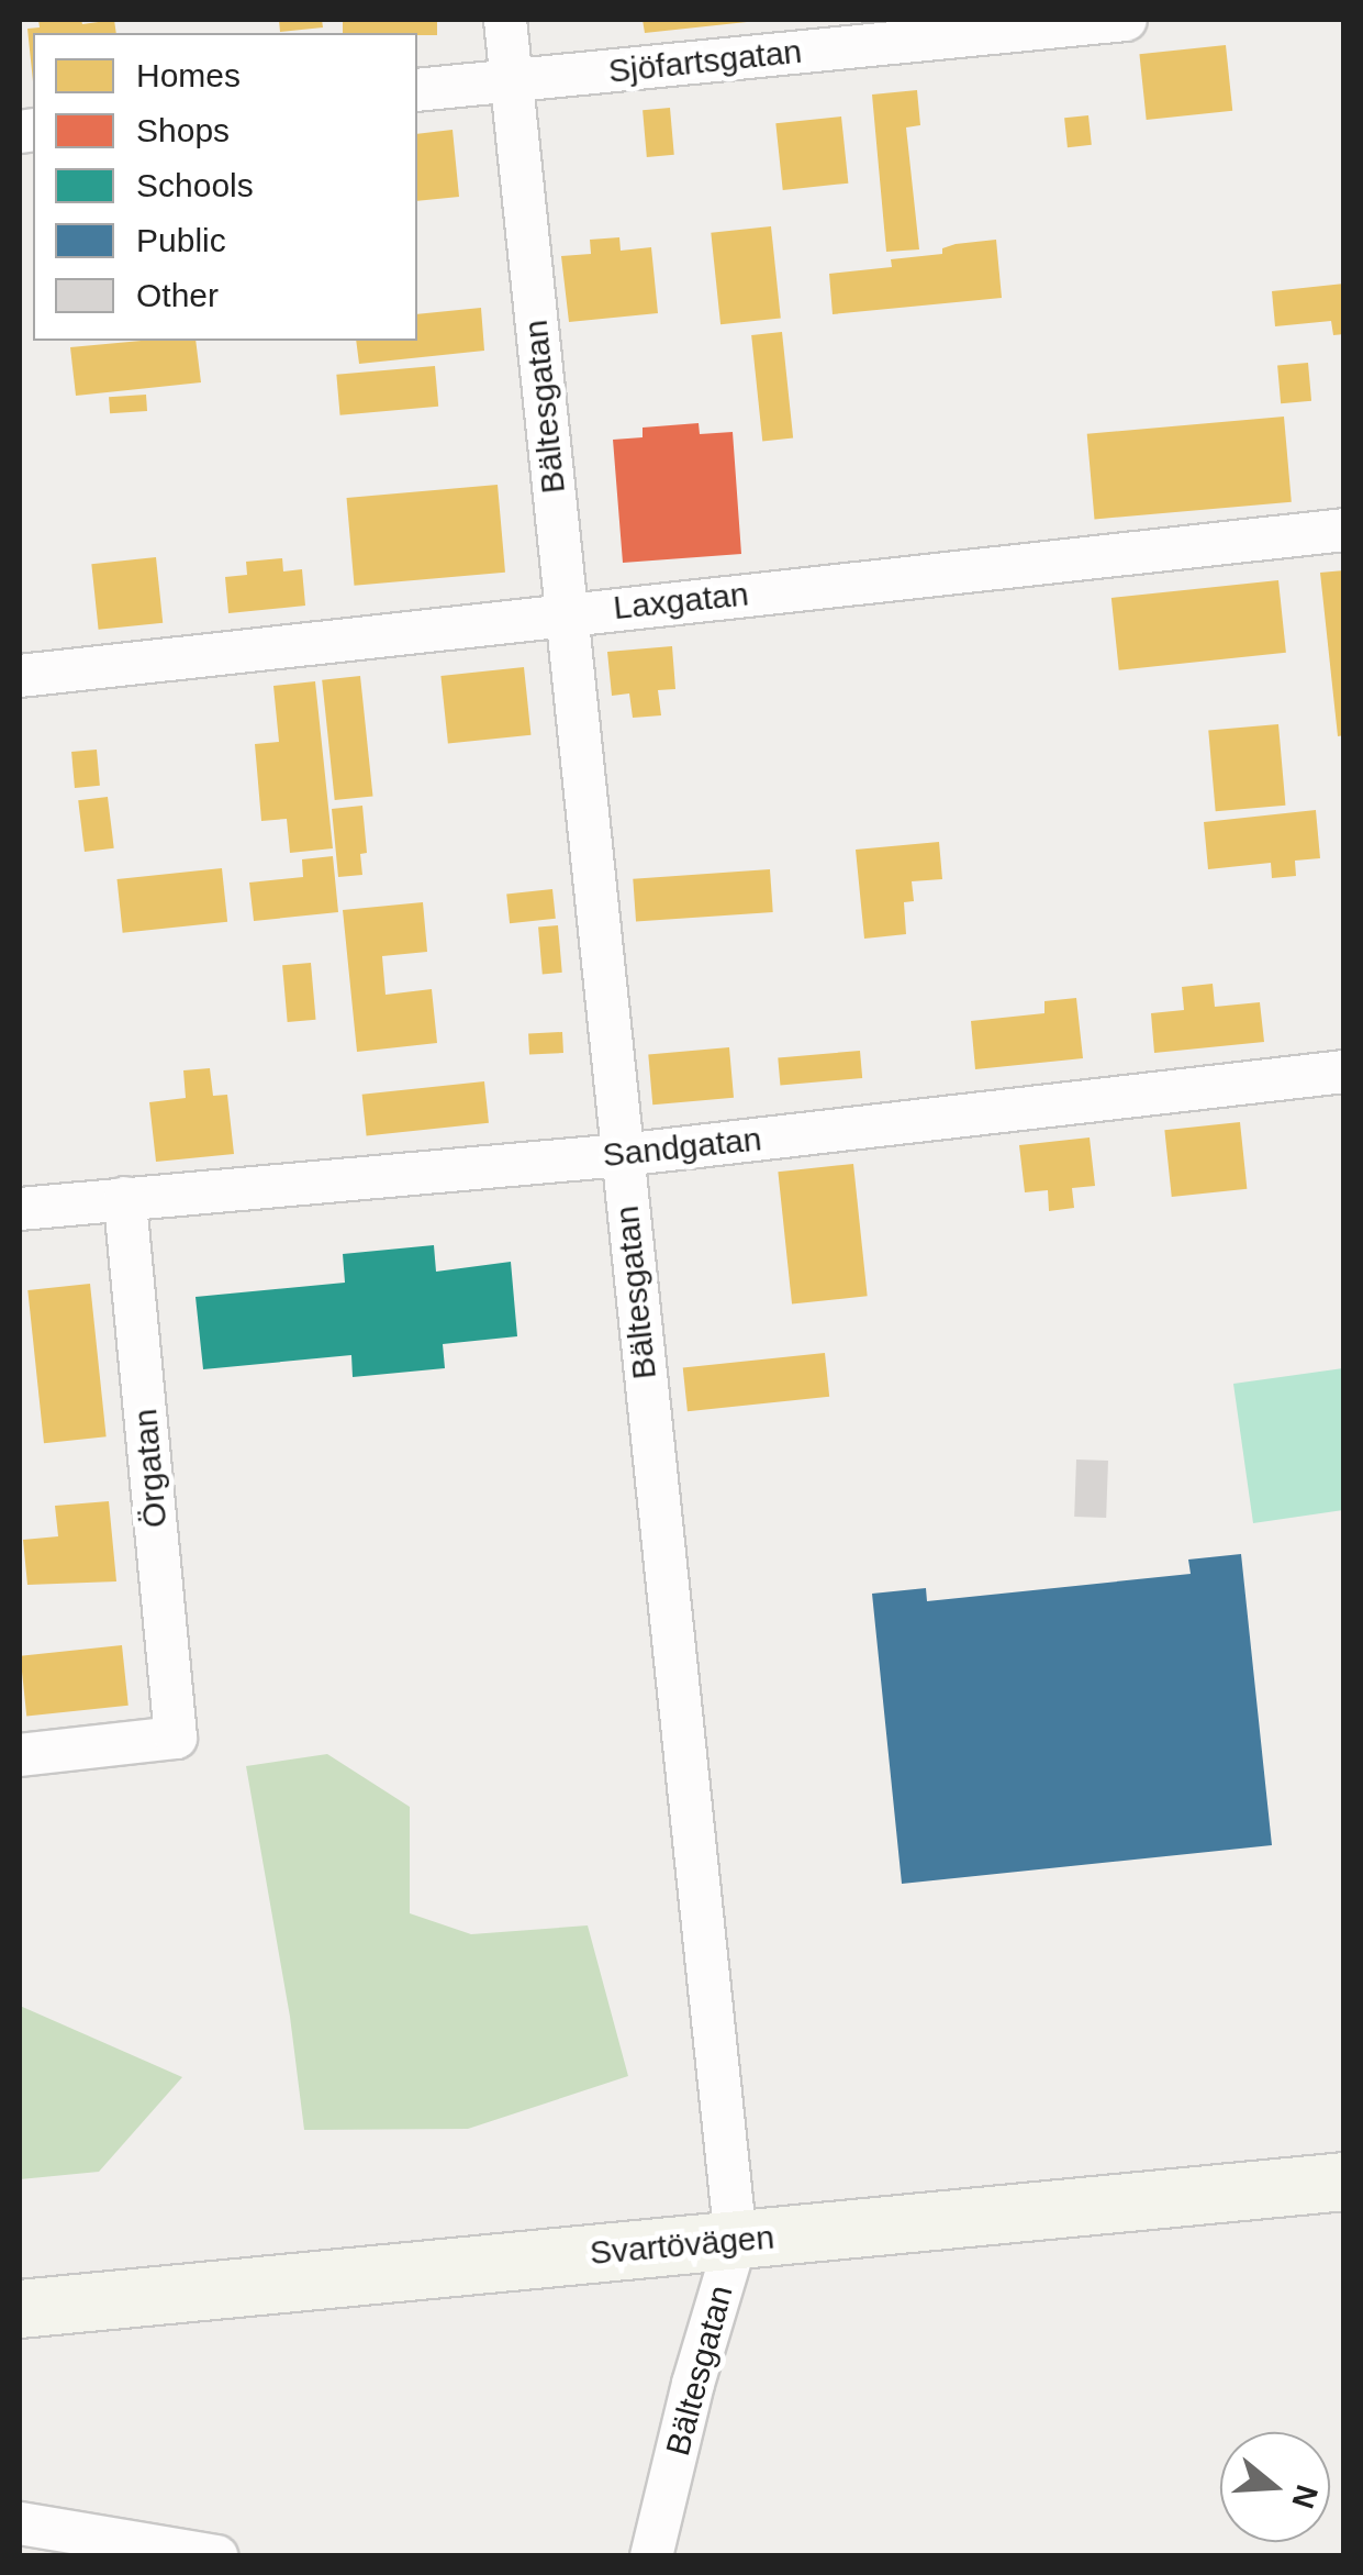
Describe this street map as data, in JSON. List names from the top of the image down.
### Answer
{
  "streets": {
    "main road": ["Svartövägen"],
    "street": [
      "Sjöfartsgatan",
      "Bältesgatan",
      "Laxgatan",
      "Sandgatan",
      "Örgatan"
    ]
  },
  "crossings": [
    ["Sjöfartsgatan", "Bältesgatan"],
    ["Bältesgatan", "Laxgatan"],
    ["Bältesgatan", "Sandgatan"],
    ["Bältesgatan", "Svartövägen"],
    ["Sandgatan", "Örgatan"]
  ],
  "legend": [
    "Homes",
    "Shops",
    "Schools",
    "Public",
    "Other"
  ],
  "north": "right"
}
